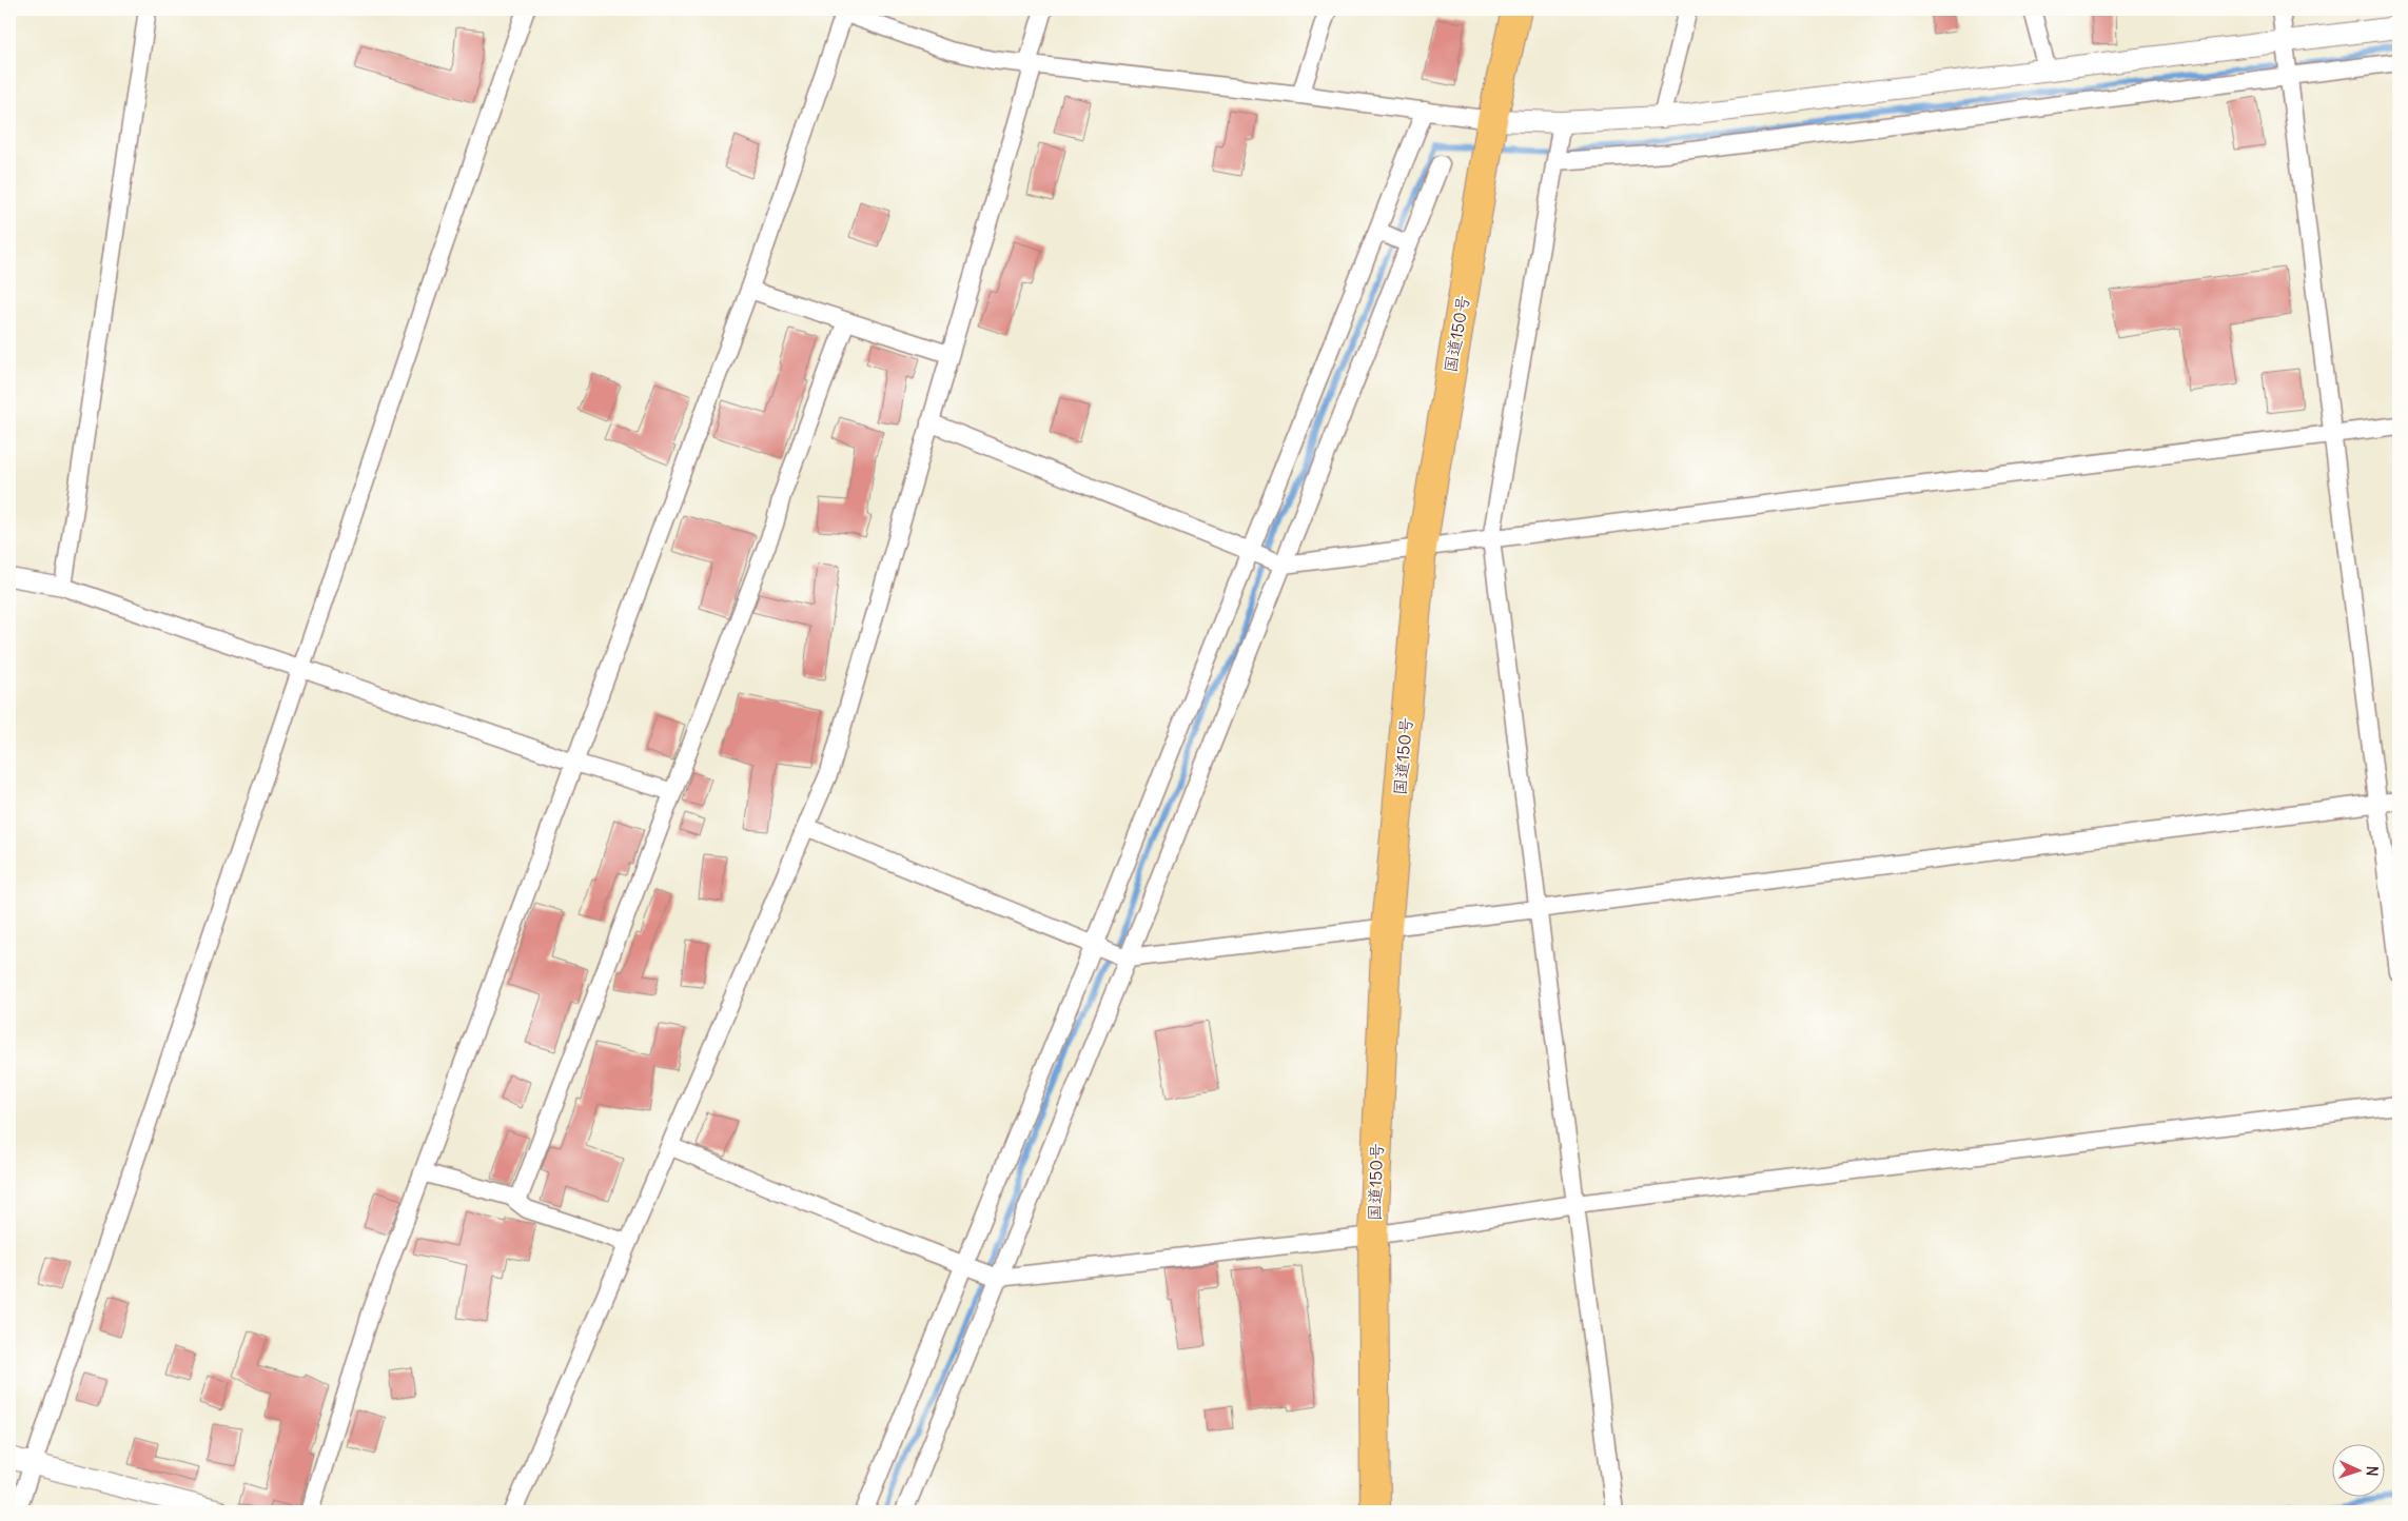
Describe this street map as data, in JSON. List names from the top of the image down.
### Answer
{
  "streets": {
    "highway": ["国道150号"]
  },
  "north": "right"
}
